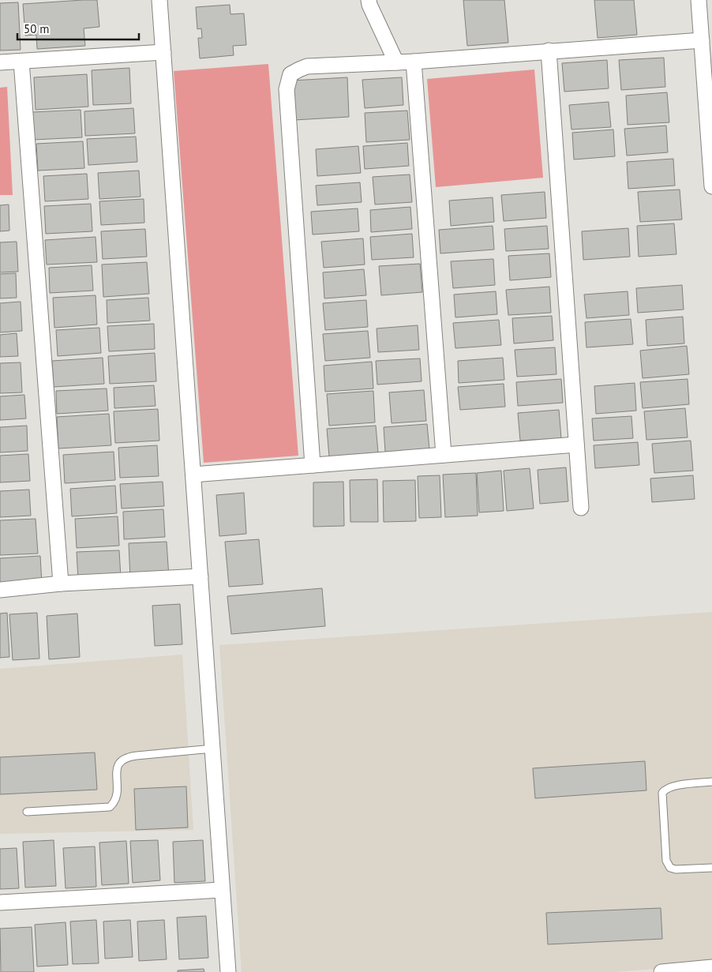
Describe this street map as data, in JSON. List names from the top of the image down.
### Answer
{
  "scale_bar": "50 m"
}
